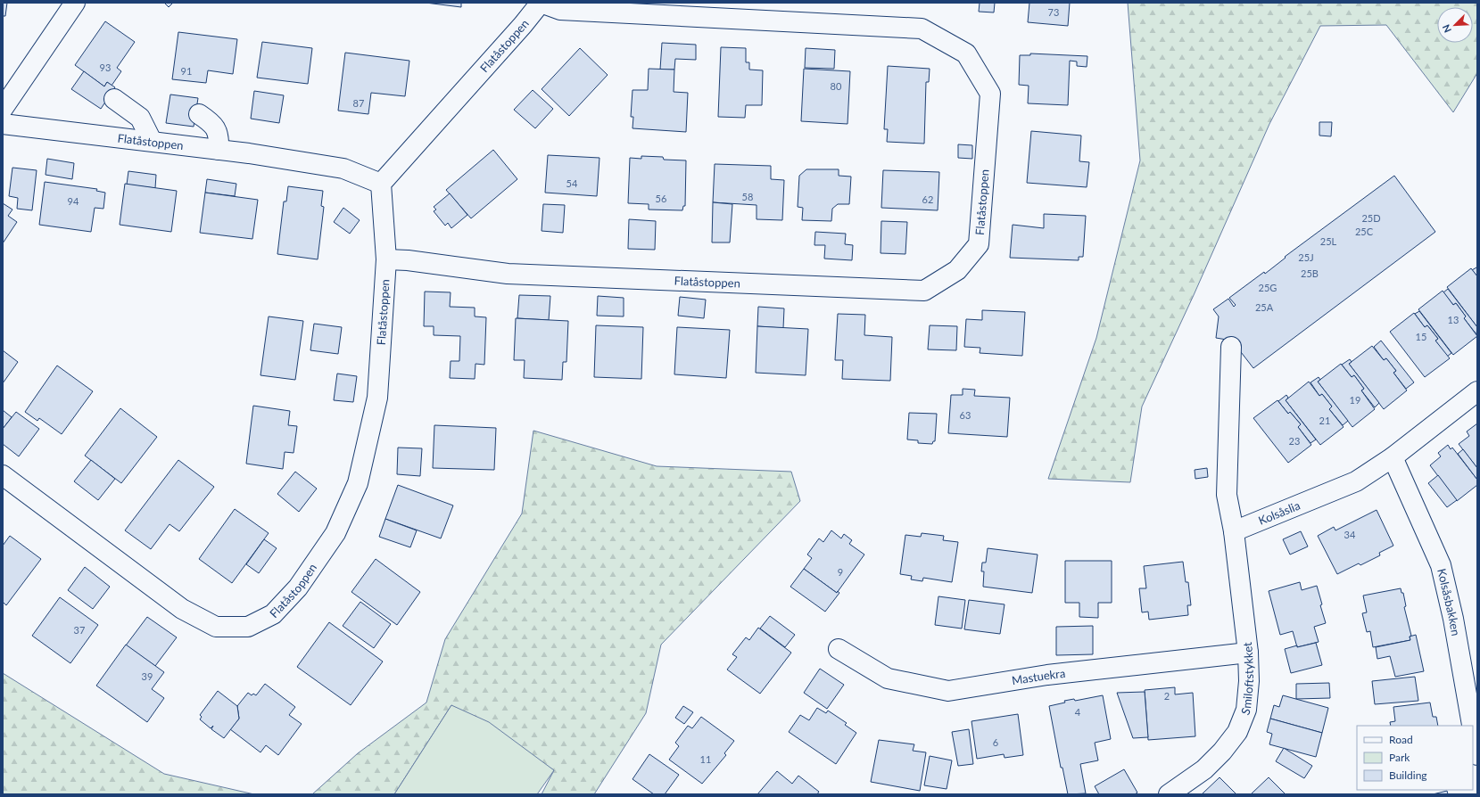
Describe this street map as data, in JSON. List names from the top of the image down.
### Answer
{
  "streets": {
    "street": [
      "Flatåstoppen",
      "Kolsåslia",
      "Kolsåsbakken",
      "Mastuekra",
      "Smiloftstykket"
    ]
  },
  "crossings": [
    ["Kolsåslia", "Kolsåsbakken"],
    ["Kolsåslia", "Smiloftstykket"],
    ["Mastuekra", "Smiloftstykket"]
  ],
  "house_numbers": [
    "73",
    "93",
    "91",
    "80",
    "87",
    "54",
    "58",
    "56",
    "62",
    "94",
    "25D",
    "25C",
    "25L",
    "25J",
    "25B",
    "25G",
    "25A",
    "13",
    "15",
    "19",
    "63",
    "21",
    "23",
    "34",
    "9",
    "37",
    "39",
    "2",
    "4",
    "6",
    "11"
  ],
  "legend": ["Road", "Park", "Building"],
  "north": "bottom left"
}
